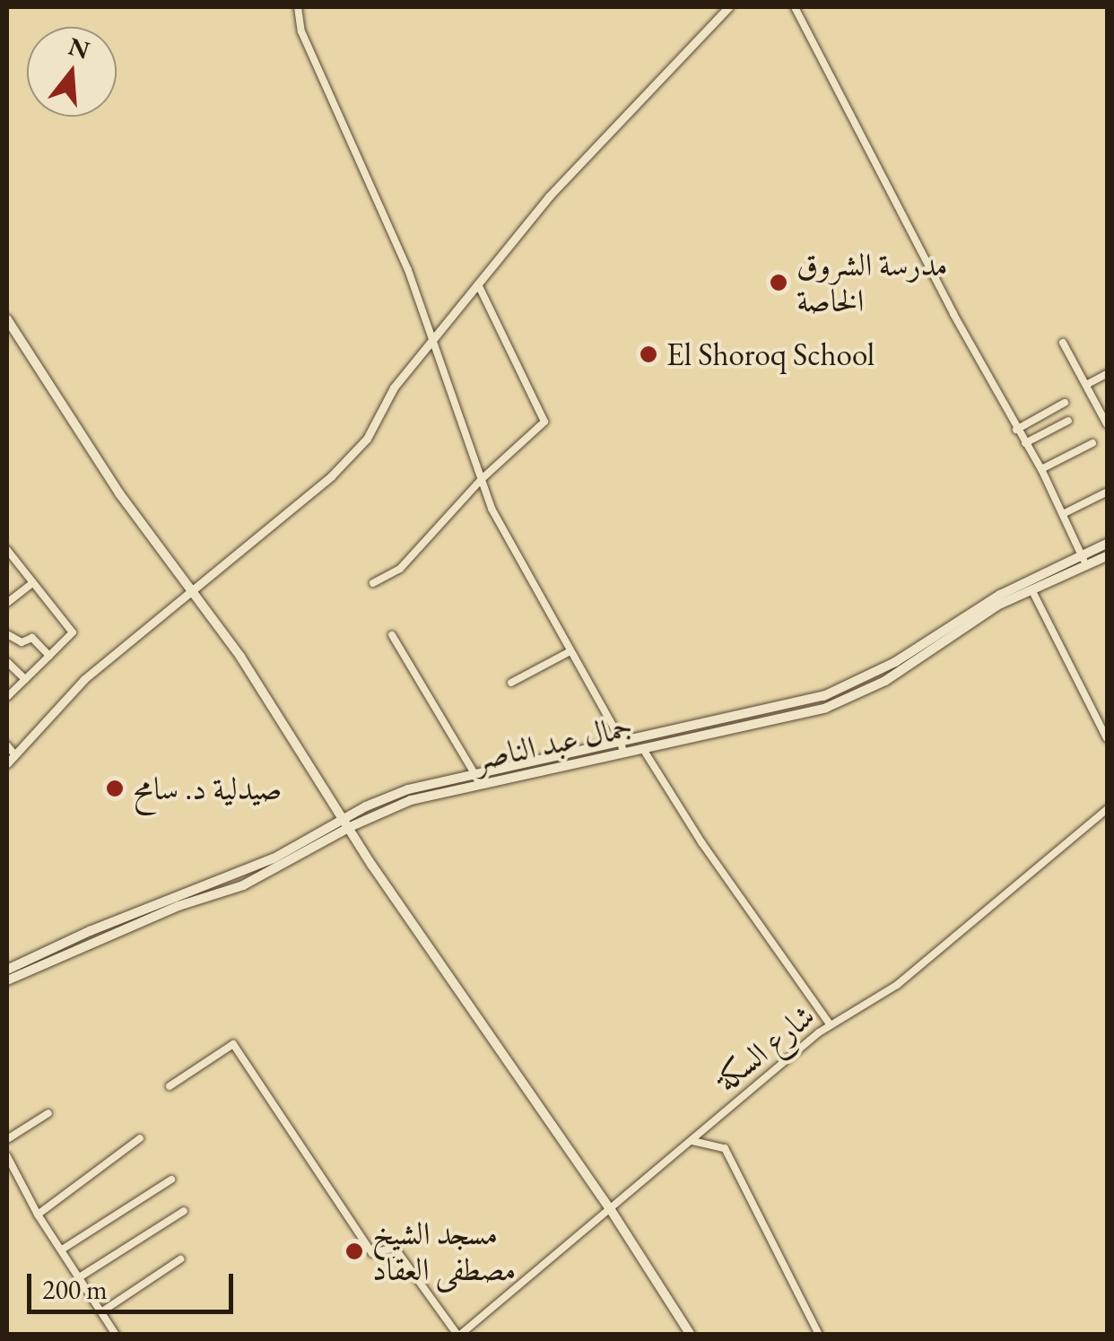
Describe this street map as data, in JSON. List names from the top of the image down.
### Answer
{
  "streets": {
    "main road": ["جمال عبد الناصر"],
    "street": ["شارع السكة"]
  },
  "places": [
    "مدرسة الشروق الخاصة",
    "El Shoroq School",
    "صيدلية د. سامح",
    "مسجد الشيخ مصطفى العقاد"
  ],
  "scale_bar": "200 m",
  "north": "top"
}
